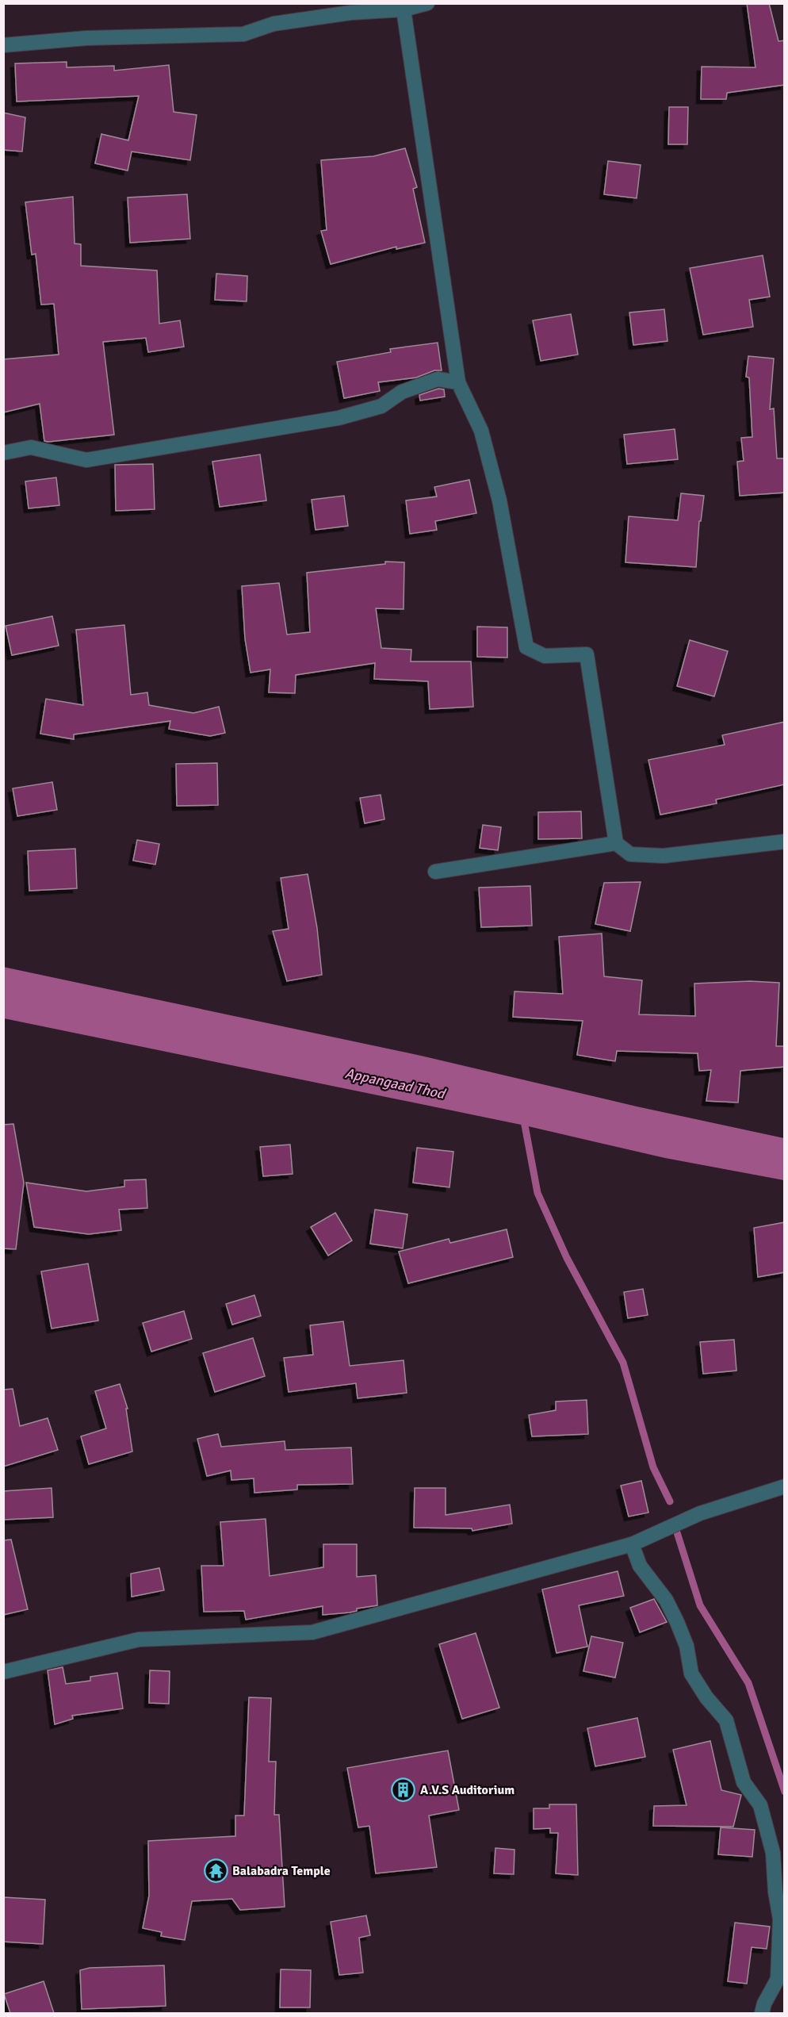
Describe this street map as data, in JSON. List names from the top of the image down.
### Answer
{
  "water": ["Appangaad Thod"],
  "places": {
    "building": ["A.V.S Auditorium"],
    "temple": ["Balabadra Temple"]
  }
}
